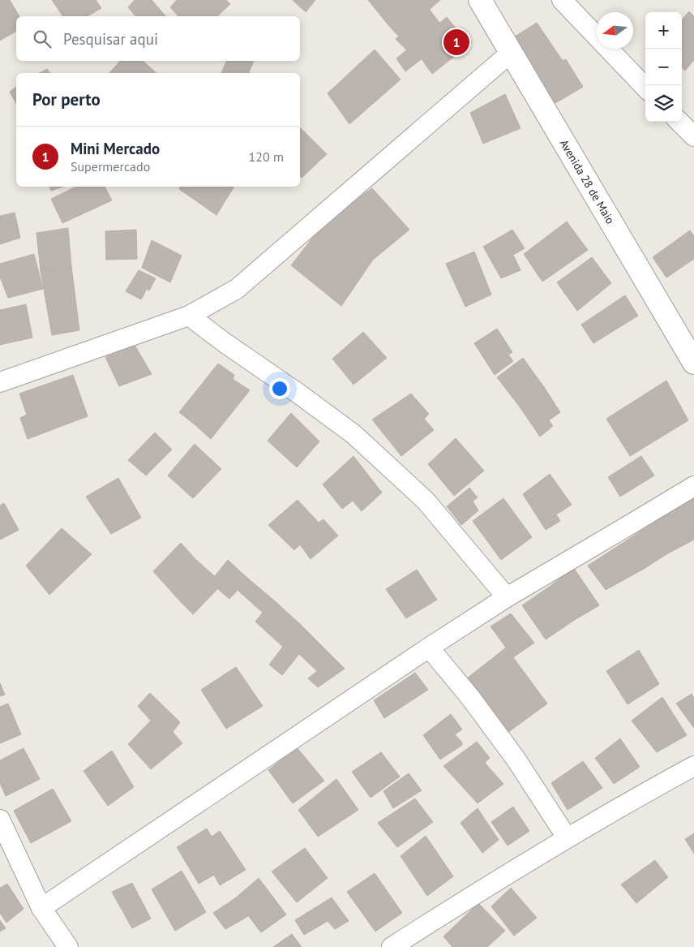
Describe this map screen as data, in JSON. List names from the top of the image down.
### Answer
{
  "streets": {
    "street": ["Avenida 28 de Maio"]
  },
  "north": "left",
  "page": {
    "map_buttons": ["+", "−"],
    "search": "Pesquisar aqui",
    "pins": "1",
    "heading": "Por perto",
    "list": [
      {
        "mark": "1",
        "name": "Mini Mercado",
        "note": "Supermercado",
        "value": "120 m"
      }
    ]
  }
}
